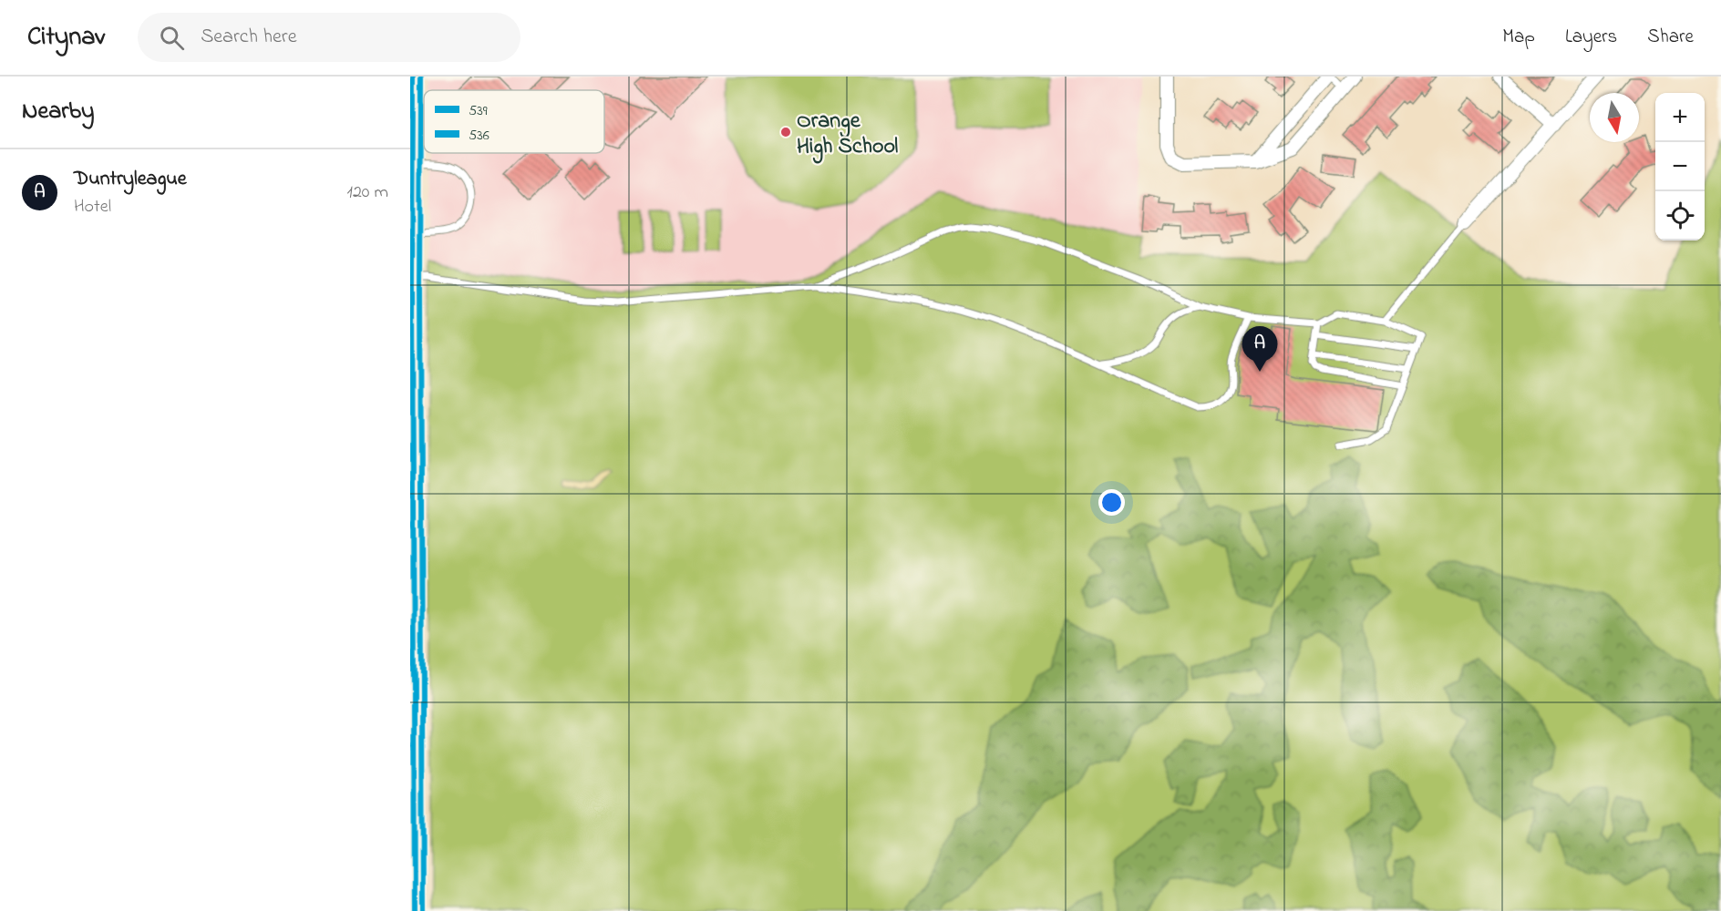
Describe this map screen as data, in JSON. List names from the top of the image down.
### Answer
{
  "places": ["Orange High School"],
  "lines": ["transit line 539", "transit line 536"],
  "legend": ["539", "536"],
  "north": "bottom",
  "page": {
    "header": "Citynav",
    "search": "Search here",
    "nav": ["Map", "Layers", "Share"],
    "heading": "Nearby",
    "map_buttons": ["+", "−"],
    "list": [
      {
        "mark": "A",
        "name": "Duntryleague",
        "note": "Hotel",
        "value": "120 m"
      }
    ],
    "pins": "A"
  }
}
